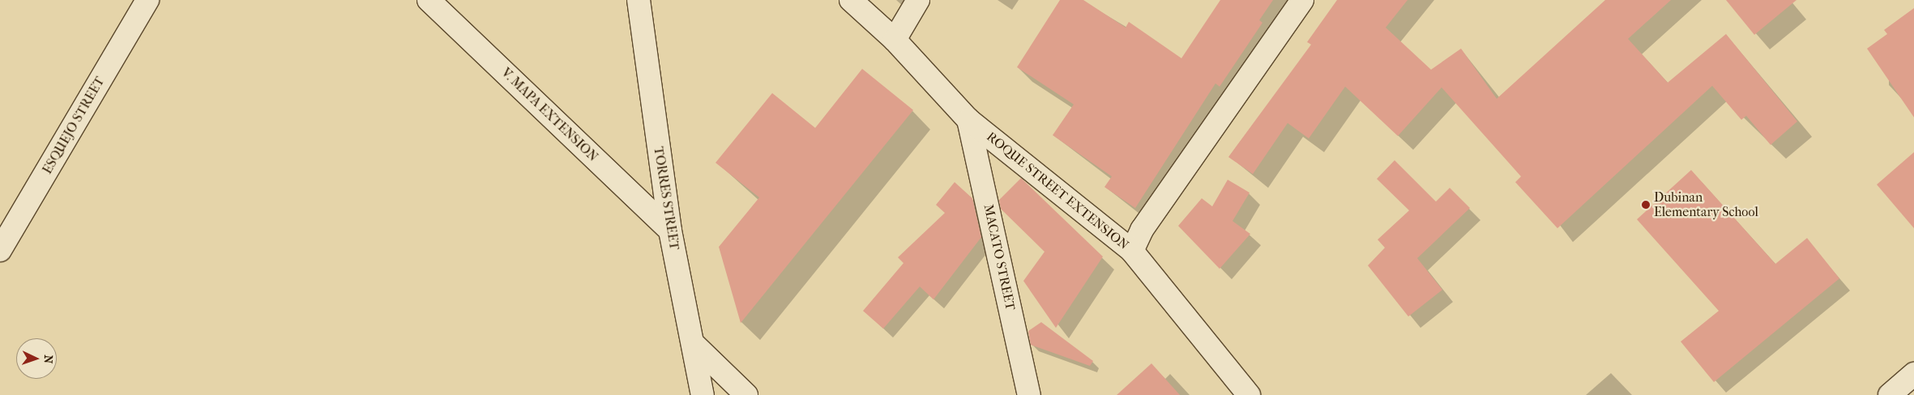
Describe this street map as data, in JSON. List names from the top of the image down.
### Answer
{
  "streets": {
    "street": [
      "V. MAPA EXTENSION",
      "ESQUEJO STREET",
      "ROQUE STREET EXTENSION",
      "TORRES STREET",
      "MACATO STREET"
    ]
  },
  "crossings": [
    ["V. MAPA EXTENSION", "TORRES STREET"],
    ["ROQUE STREET EXTENSION", "MACATO STREET"]
  ],
  "places": ["Dubinan Elementary School"],
  "north": "right"
}
